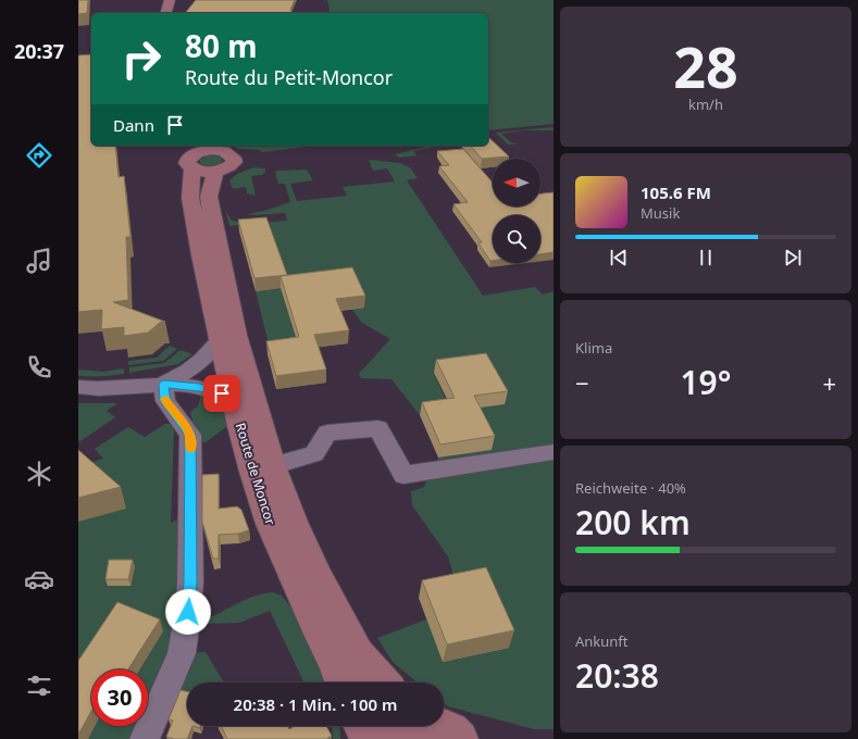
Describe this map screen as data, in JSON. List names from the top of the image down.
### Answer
{
  "streets": {
    "main road": ["Route de Moncor"]
  },
  "north": "left",
  "page": {
    "tabs": "20:37",
    "tile": [
      ["28", "km/h"],
      "Klima",
      ["Reichweite · 40%", "200 km"],
      ["Ankunft", "20:38"]
    ],
    "turn": ["80 m", "Route du Petit-Moncor"],
    "then": "Dann",
    "song": ["105.6 FM", "Musik"],
    "heat": ["−", "19°", "+"],
    "limit": "30",
    "trip": "20:38 · 1 Min. · 100 m"
  }
}
